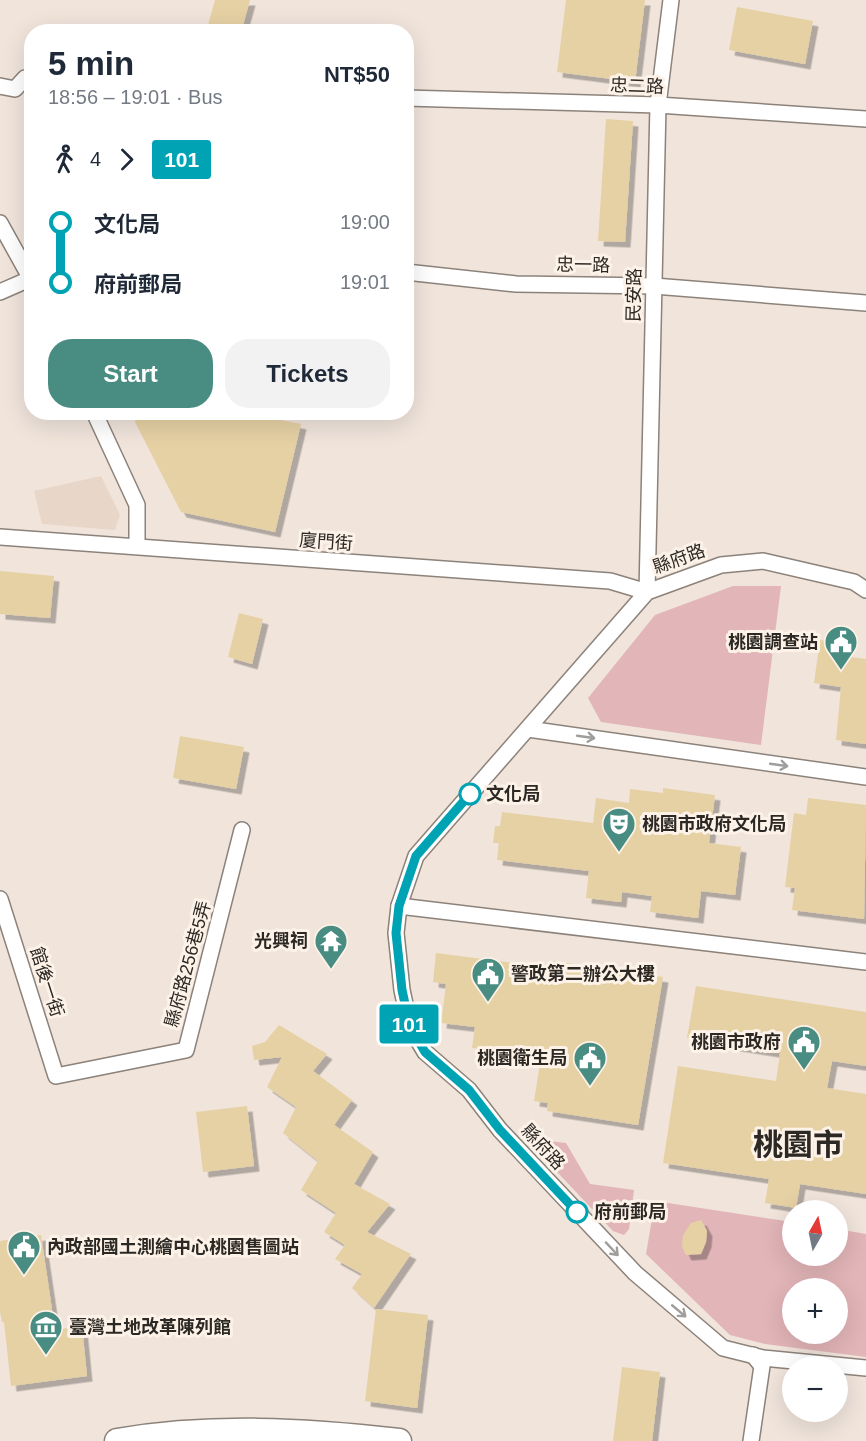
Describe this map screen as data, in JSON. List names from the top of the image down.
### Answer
{
  "streets": {
    "street": [
      "忠二路",
      "忠一路",
      "民安路",
      "廈門街",
      "縣府路",
      "縣府路256巷5弄",
      "館後一街"
    ]
  },
  "crossings": [
    ["忠二路", "民安路"],
    ["忠一路", "民安路"],
    ["民安路", "廈門街"],
    ["民安路", "縣府路"],
    ["廈門街", "縣府路"],
    ["縣府路256巷5弄", "館後一街"]
  ],
  "one_way": ["縣府路"],
  "districts": ["桃園市"],
  "places": {
    "public building": [
      "桃園調查站",
      "警政第二辦公大樓",
      "桃園市政府",
      "桃園衛生局",
      "內政部國土測繪中心桃園售圖站"
    ],
    "other": ["文化局", "府前郵局"],
    "theatre": ["桃園市政府文化局"],
    "temple": ["光興祠"],
    "museum": ["臺灣土地改革陳列館"]
  },
  "lines": ["bus line 101"],
  "north": "top",
  "page": {
    "on_map": "101",
    "heading": ["5 min", "18:56 – 19:01 · Bus", "NT$50"],
    "legs": ["4", "101"],
    "list": [
      {
        "name": "文化局",
        "value": "19:00"
      },
      {
        "name": "府前郵局",
        "value": "19:01"
      }
    ],
    "buttons": ["Start", "Tickets"],
    "map_buttons": ["+", "−"]
  }
}
